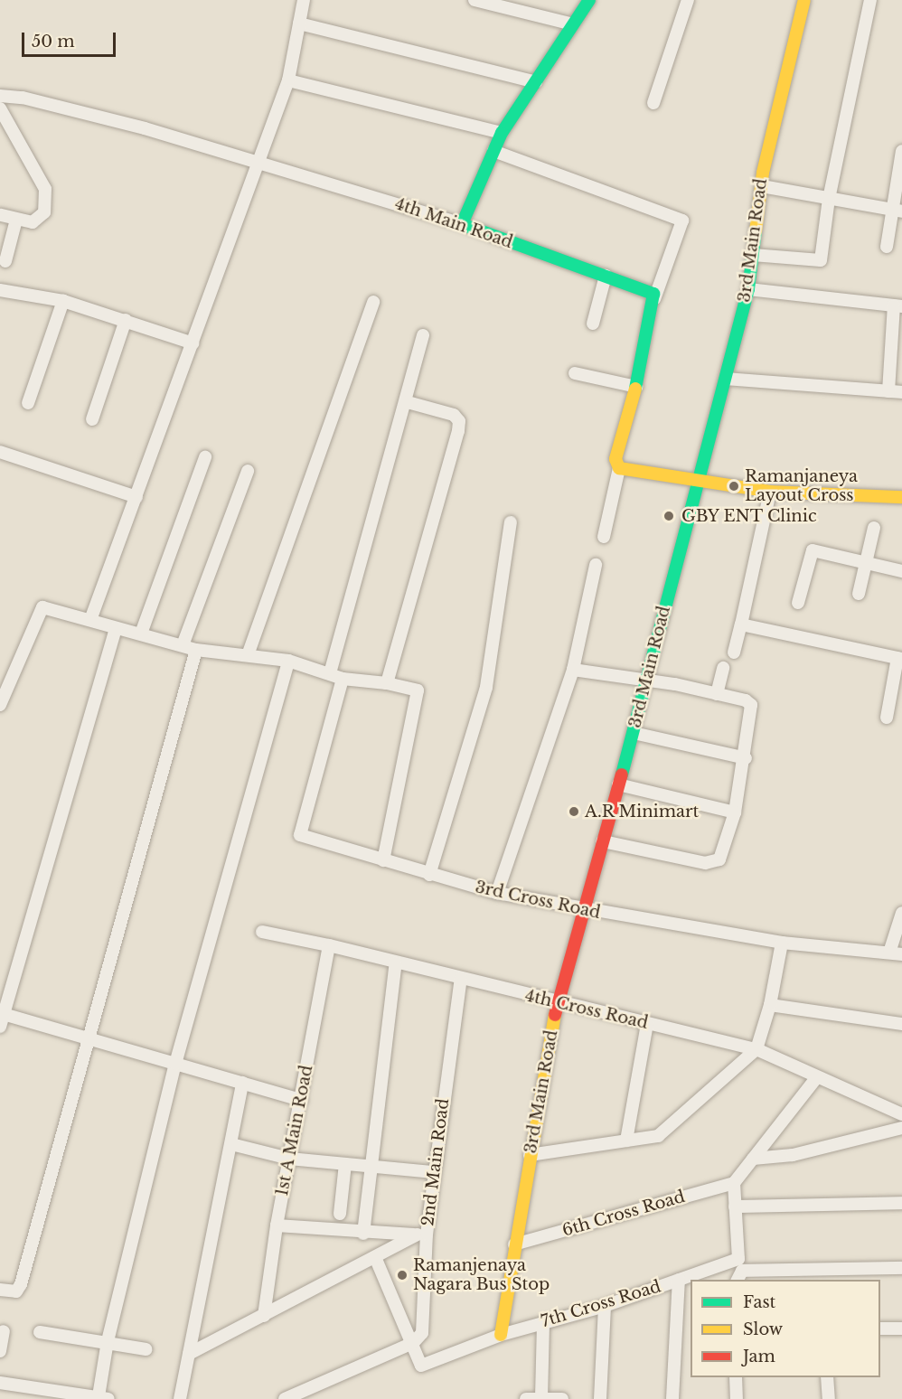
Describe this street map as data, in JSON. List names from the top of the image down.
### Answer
{
  "streets": {
    "street": [
      "4th Main Road",
      "3rd Main Road",
      "3rd Cross Road",
      "4th Cross Road",
      "1st A Main Road",
      "2nd Main Road",
      "6th Cross Road",
      "7th Cross Road"
    ]
  },
  "crossings": [
    ["3rd Main Road", "3rd Cross Road"],
    ["3rd Main Road", "4th Cross Road"],
    ["3rd Main Road", "6th Cross Road"],
    ["3rd Main Road", "7th Cross Road"],
    ["4th Cross Road", "1st A Main Road"],
    ["4th Cross Road", "2nd Main Road"],
    ["2nd Main Road", "7th Cross Road"],
    ["6th Cross Road", "7th Cross Road"]
  ],
  "places": [
    "Ramanjaneya Layout Cross",
    "GBY ENT Clinic",
    "A.R Minimart",
    "Ramanjenaya Nagara Bus Stop"
  ],
  "legend": ["Fast", "Slow", "Jam"],
  "scale_bar": "50 m"
}
